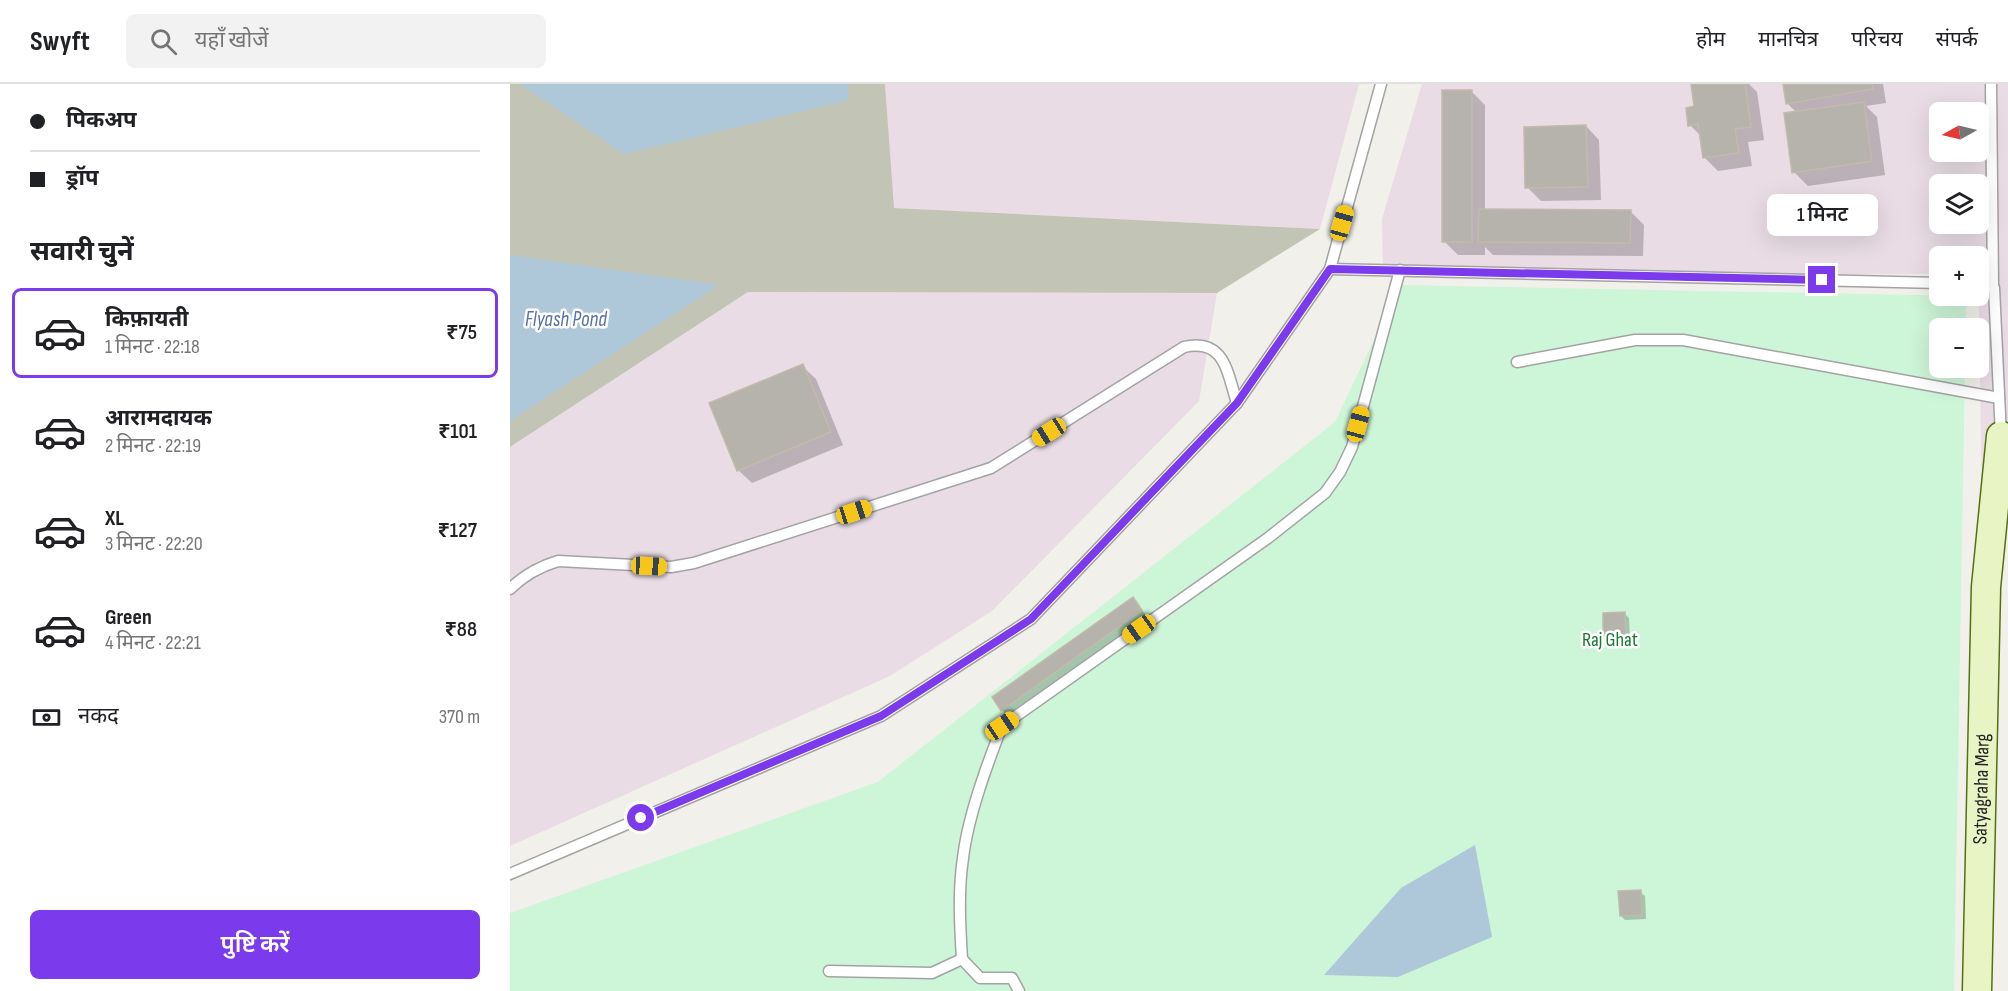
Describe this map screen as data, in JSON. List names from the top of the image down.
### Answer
{
  "streets": {
    "main road": ["Satyagraha Marg"]
  },
  "water": ["Flyash Pond"],
  "parks": ["Raj Ghat"],
  "north": "left",
  "page": {
    "header": "Swyft",
    "search": "यहाँ खोजें",
    "nav": [
      "होम",
      "मानचित्र",
      "परिचय",
      "संपर्क"
    ],
    "banner": ["पिकअप", "ड्रॉप"],
    "map_buttons": ["+", "−"],
    "bubble": "1 मिनट",
    "heading": "सवारी चुनें",
    "list": [
      {
        "name": "किफ़ायती",
        "note": "1 मिनट · 22:18",
        "value": "₹75"
      },
      {
        "name": "आरामदायक",
        "note": "2 मिनट · 22:19",
        "value": "₹101"
      },
      {
        "name": "XL",
        "note": "3 मिनट · 22:20",
        "value": "₹127"
      },
      {
        "name": "Green",
        "note": "4 मिनट · 22:21",
        "value": "₹88"
      }
    ],
    "pay": ["नकद", "370 m"],
    "buttons": "पुष्टि करें"
  }
}
